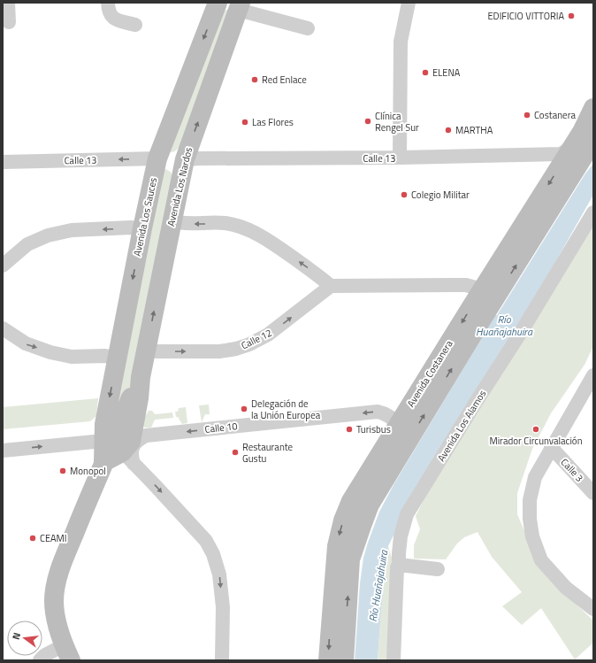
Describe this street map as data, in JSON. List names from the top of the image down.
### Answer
{
  "streets": {
    "street": [
      "Calle 13",
      "Avenida Los Nardos",
      "Avenida Los Sauces",
      "Calle 12",
      "Avenida Costanera",
      "Avenida Los Alamos",
      "Calle 10",
      "Calle 3"
    ]
  },
  "crossings": [
    ["Calle 13", "Avenida Los Nardos"],
    ["Calle 13", "Avenida Los Sauces"],
    ["Calle 13", "Avenida Costanera"],
    ["Avenida Los Nardos", "Calle 12"],
    ["Avenida Costanera", "Calle 10"]
  ],
  "one_way": ["Avenida Los Nardos", "Calle 12", "Calle 10"],
  "water": ["Río Huañajahuira"],
  "places": [
    "EDIFICIO VITTORIA",
    "ELENA",
    "Red Enlace",
    "Costanera",
    "Clínica Rengel Sur",
    "Las Flores",
    "MARTHA",
    "Colegio Militar",
    "Delegación de la Unión Europea",
    "Turisbus",
    "Mirador Circunvalación",
    "Restaurante Gustu",
    "Monopol",
    "CEAMI"
  ],
  "north": "left"
}
